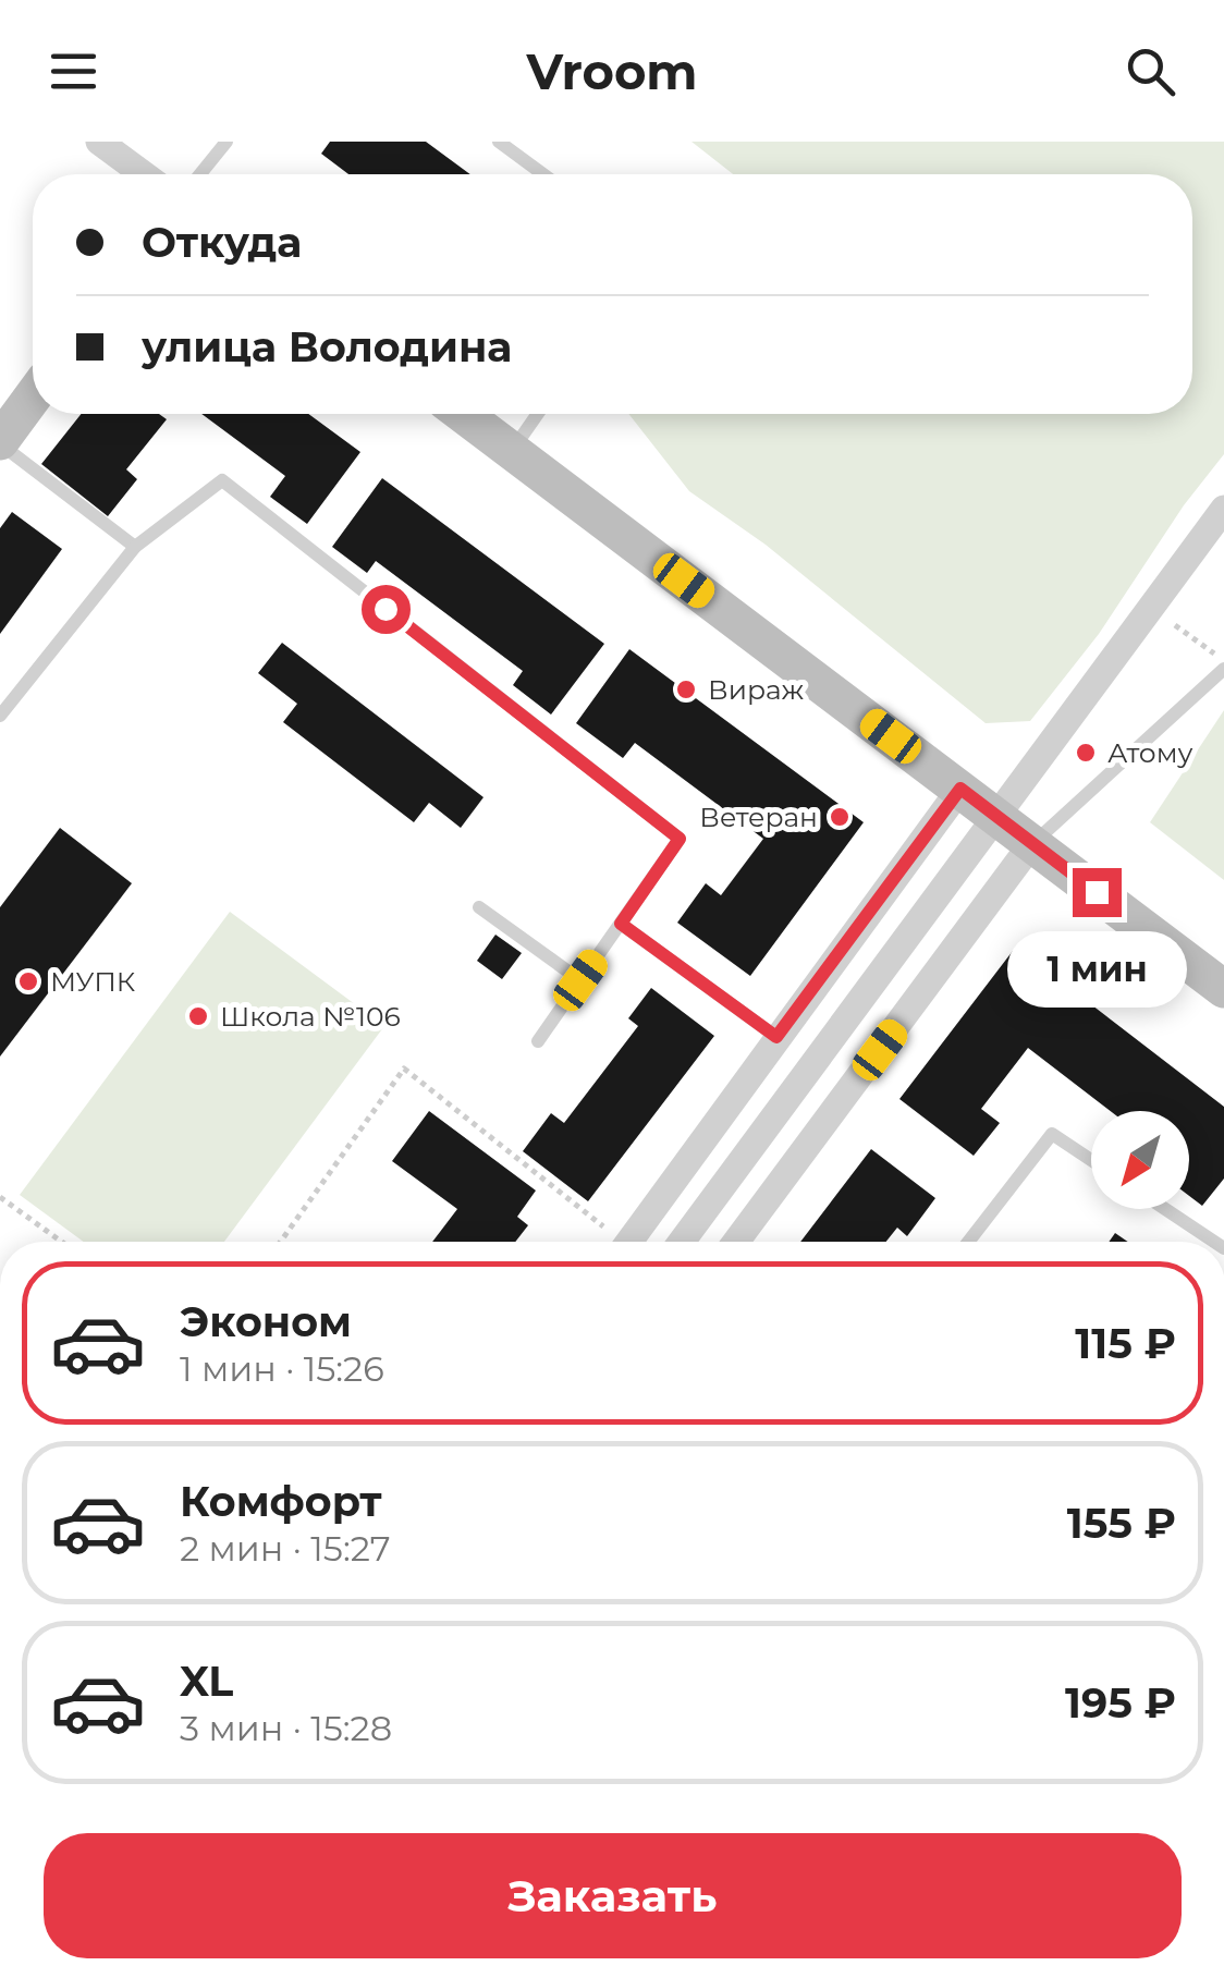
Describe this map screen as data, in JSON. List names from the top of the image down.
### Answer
{
  "places": [
    "Вираж",
    "Атому",
    "Ветеран",
    "МУПК",
    "Школа №106"
  ],
  "north": "bottom left",
  "page": {
    "header": "Vroom",
    "banner": ["Откуда", "улица Володина"],
    "bubble": "1 мин",
    "list": [
      {
        "name": "Эконом",
        "note": "1 мин · 15:26",
        "value": "115 ₽"
      },
      {
        "name": "Комфорт",
        "note": "2 мин · 15:27",
        "value": "155 ₽"
      },
      {
        "name": "XL",
        "note": "3 мин · 15:28",
        "value": "195 ₽"
      }
    ],
    "buttons": "Заказать"
  }
}
